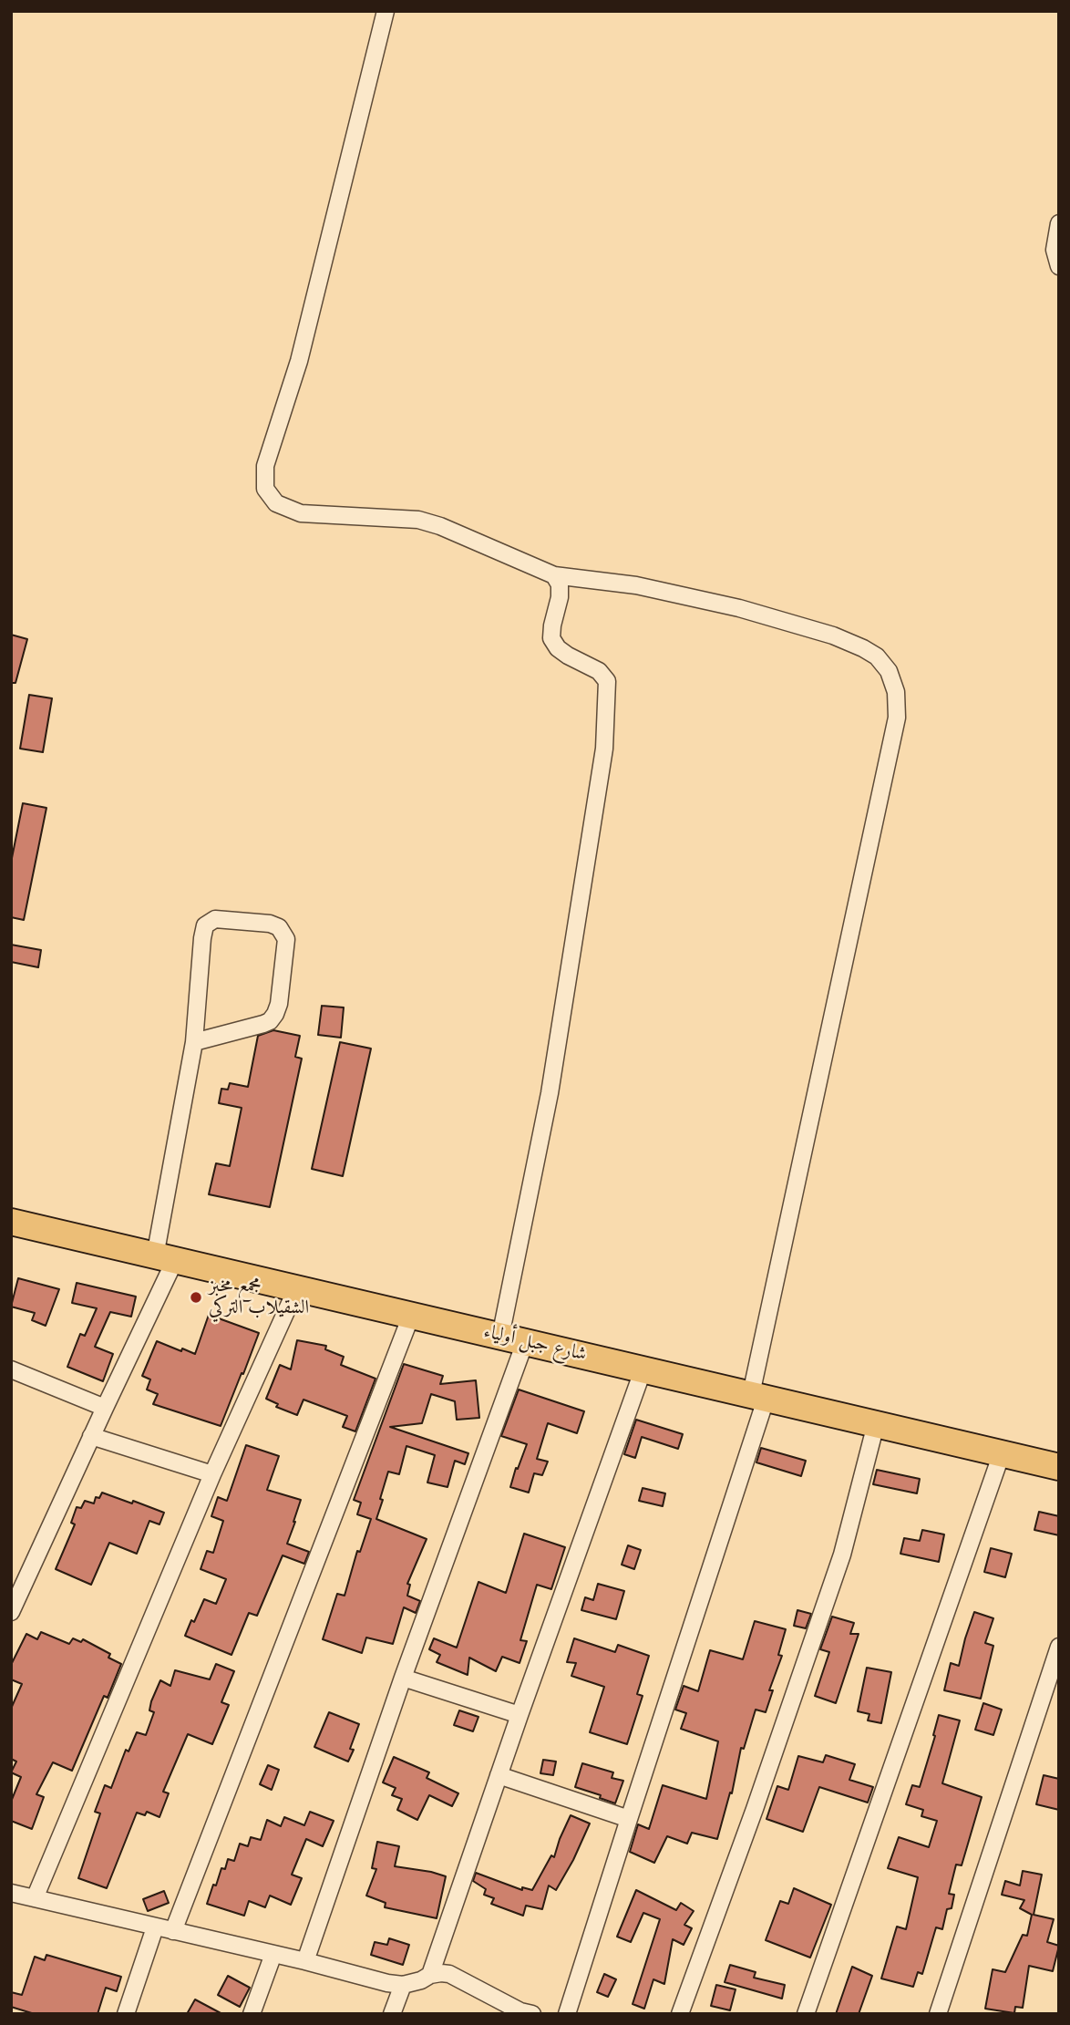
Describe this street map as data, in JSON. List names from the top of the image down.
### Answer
{
  "streets": {
    "highway": ["شارع جبل أولياء"]
  },
  "places": ["مجمع مخبز الشقيلاب التركي"]
}
